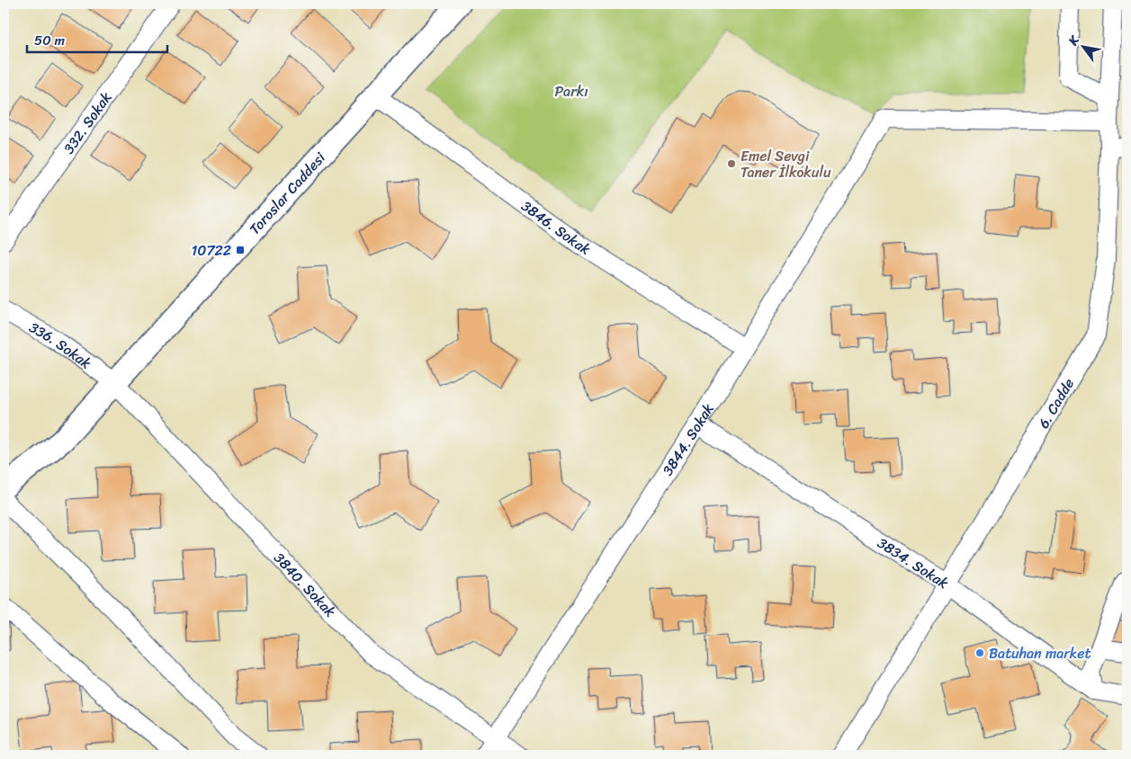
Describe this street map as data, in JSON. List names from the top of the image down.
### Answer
{
  "streets": {
    "main road": ["Toroslar Caddesi"],
    "street": [
      "332. Sokak",
      "3846. Sokak",
      "336. Sokak",
      "6. Cadde",
      "3844. Sokak",
      "3834. Sokak",
      "3840. Sokak"
    ]
  },
  "crossings": [
    ["Toroslar Caddesi", "3846. Sokak"],
    ["Toroslar Caddesi", "336. Sokak"],
    ["Toroslar Caddesi", "3840. Sokak"],
    ["3846. Sokak", "3844. Sokak"],
    ["336. Sokak", "3840. Sokak"],
    ["6. Cadde", "3844. Sokak"],
    ["6. Cadde", "3834. Sokak"],
    ["3844. Sokak", "3834. Sokak"],
    ["3844. Sokak", "3840. Sokak"]
  ],
  "parks": ["Parkı"],
  "places": {
    "other": ["Emel Sevgi Taner İlkokulu", "Batuhan market"],
    "transit": ["10722"]
  },
  "scale_bar": "50 m",
  "north": "top left"
}
